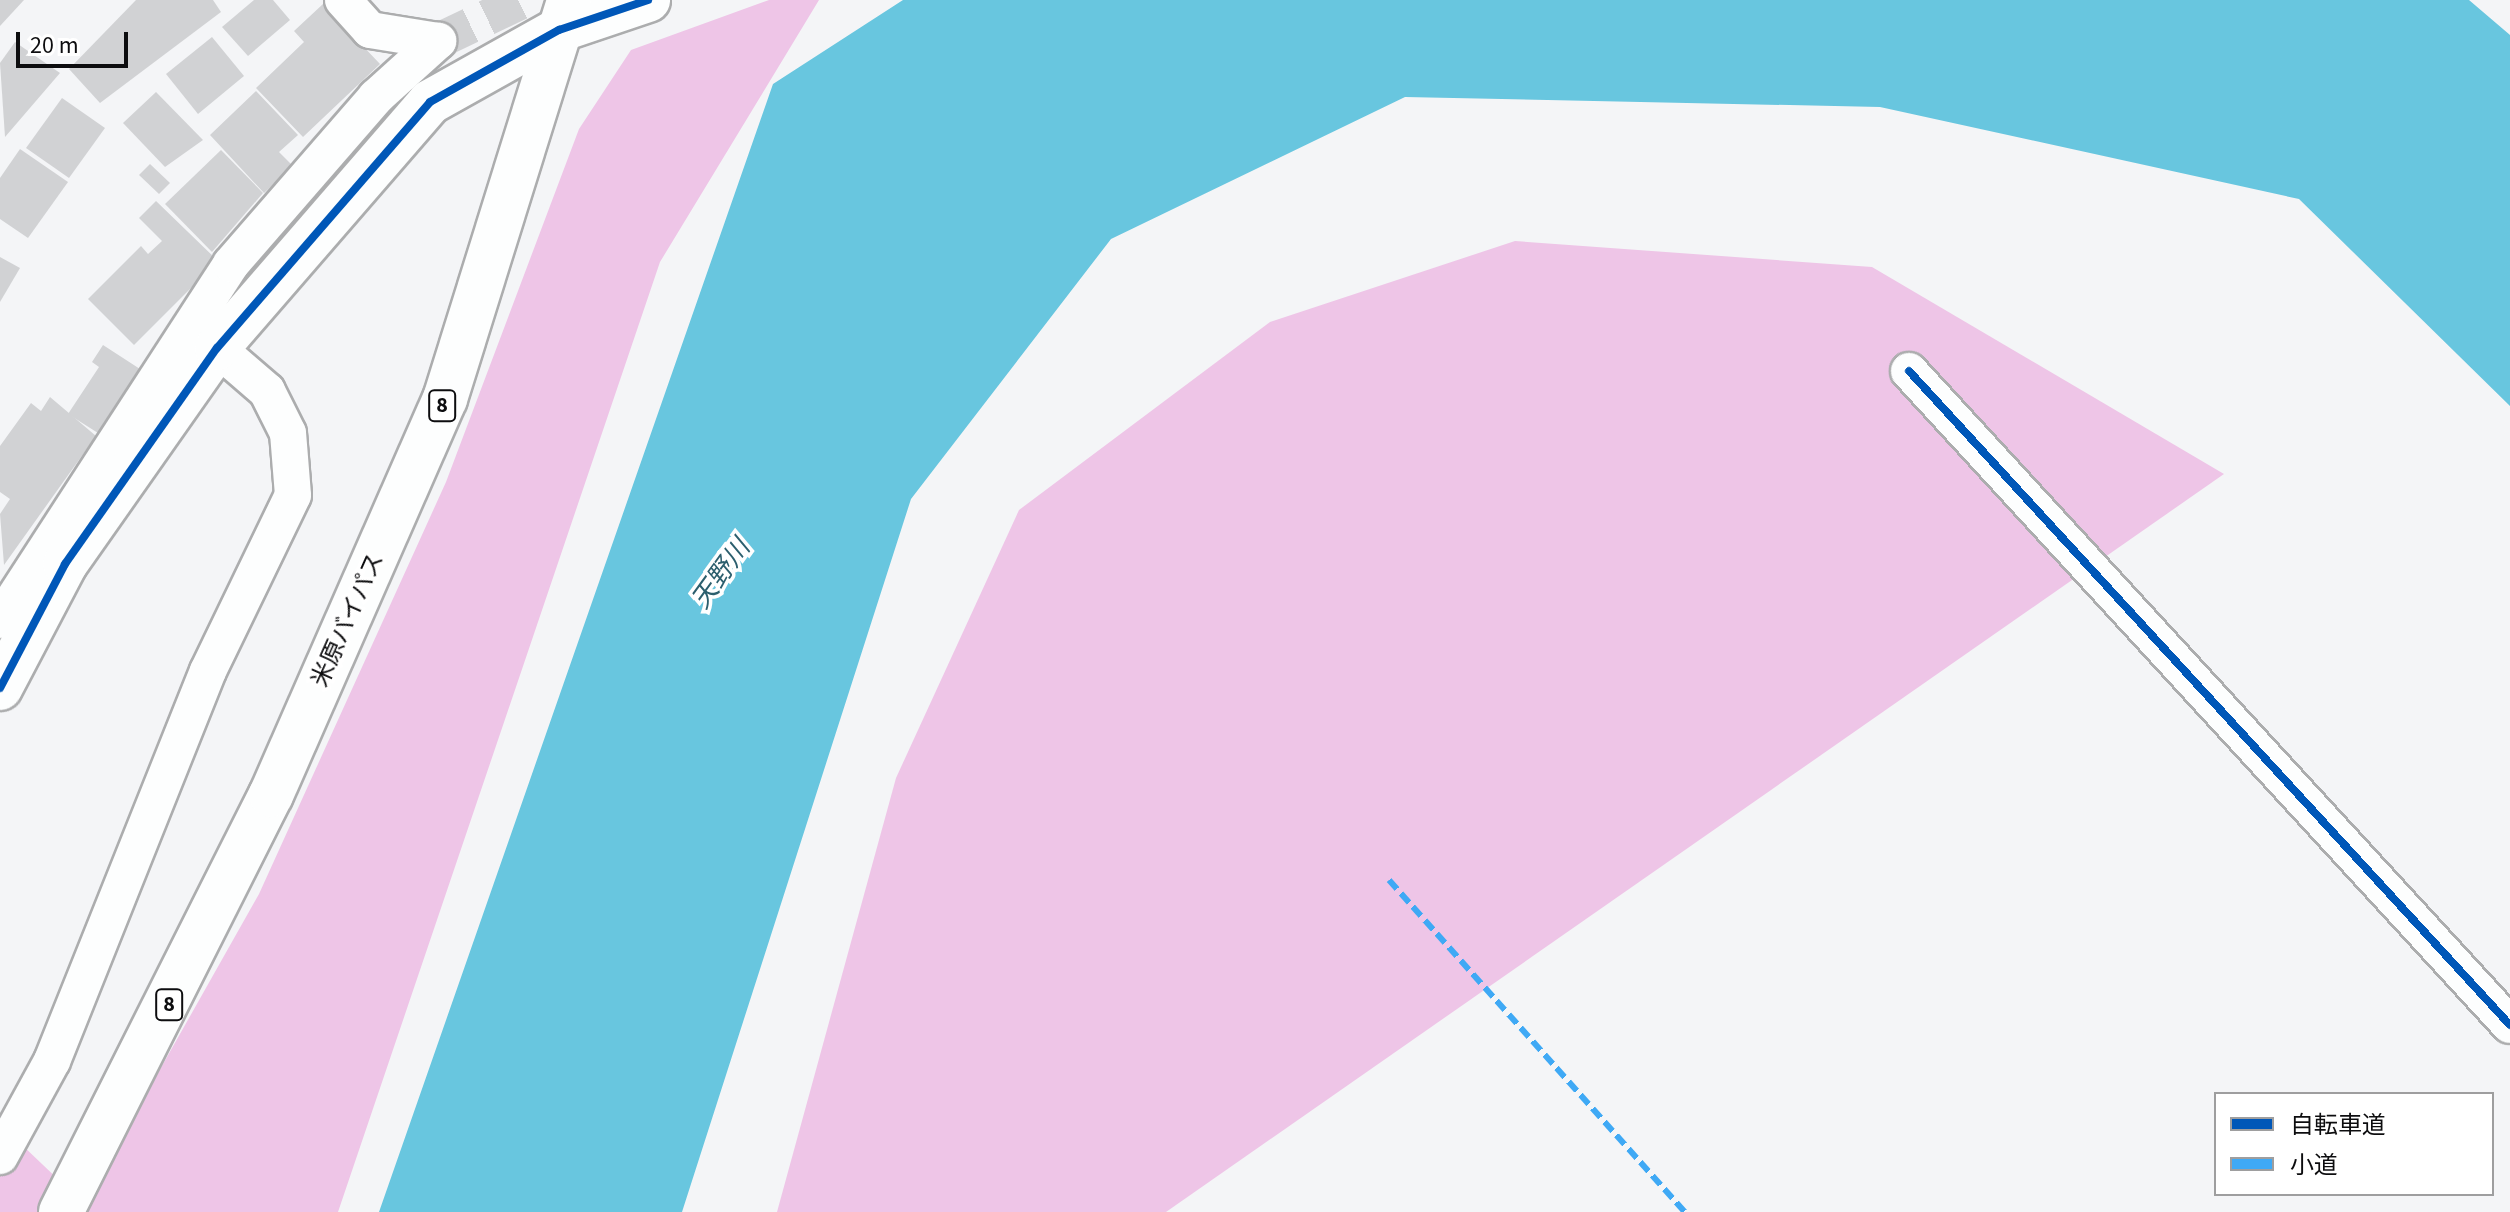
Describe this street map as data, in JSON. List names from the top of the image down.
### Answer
{
  "streets": {
    "main road": ["8", "米原バイパス"]
  },
  "water": ["天野川"],
  "legend": ["自転車道", "小道"],
  "scale_bar": "20 m"
}
